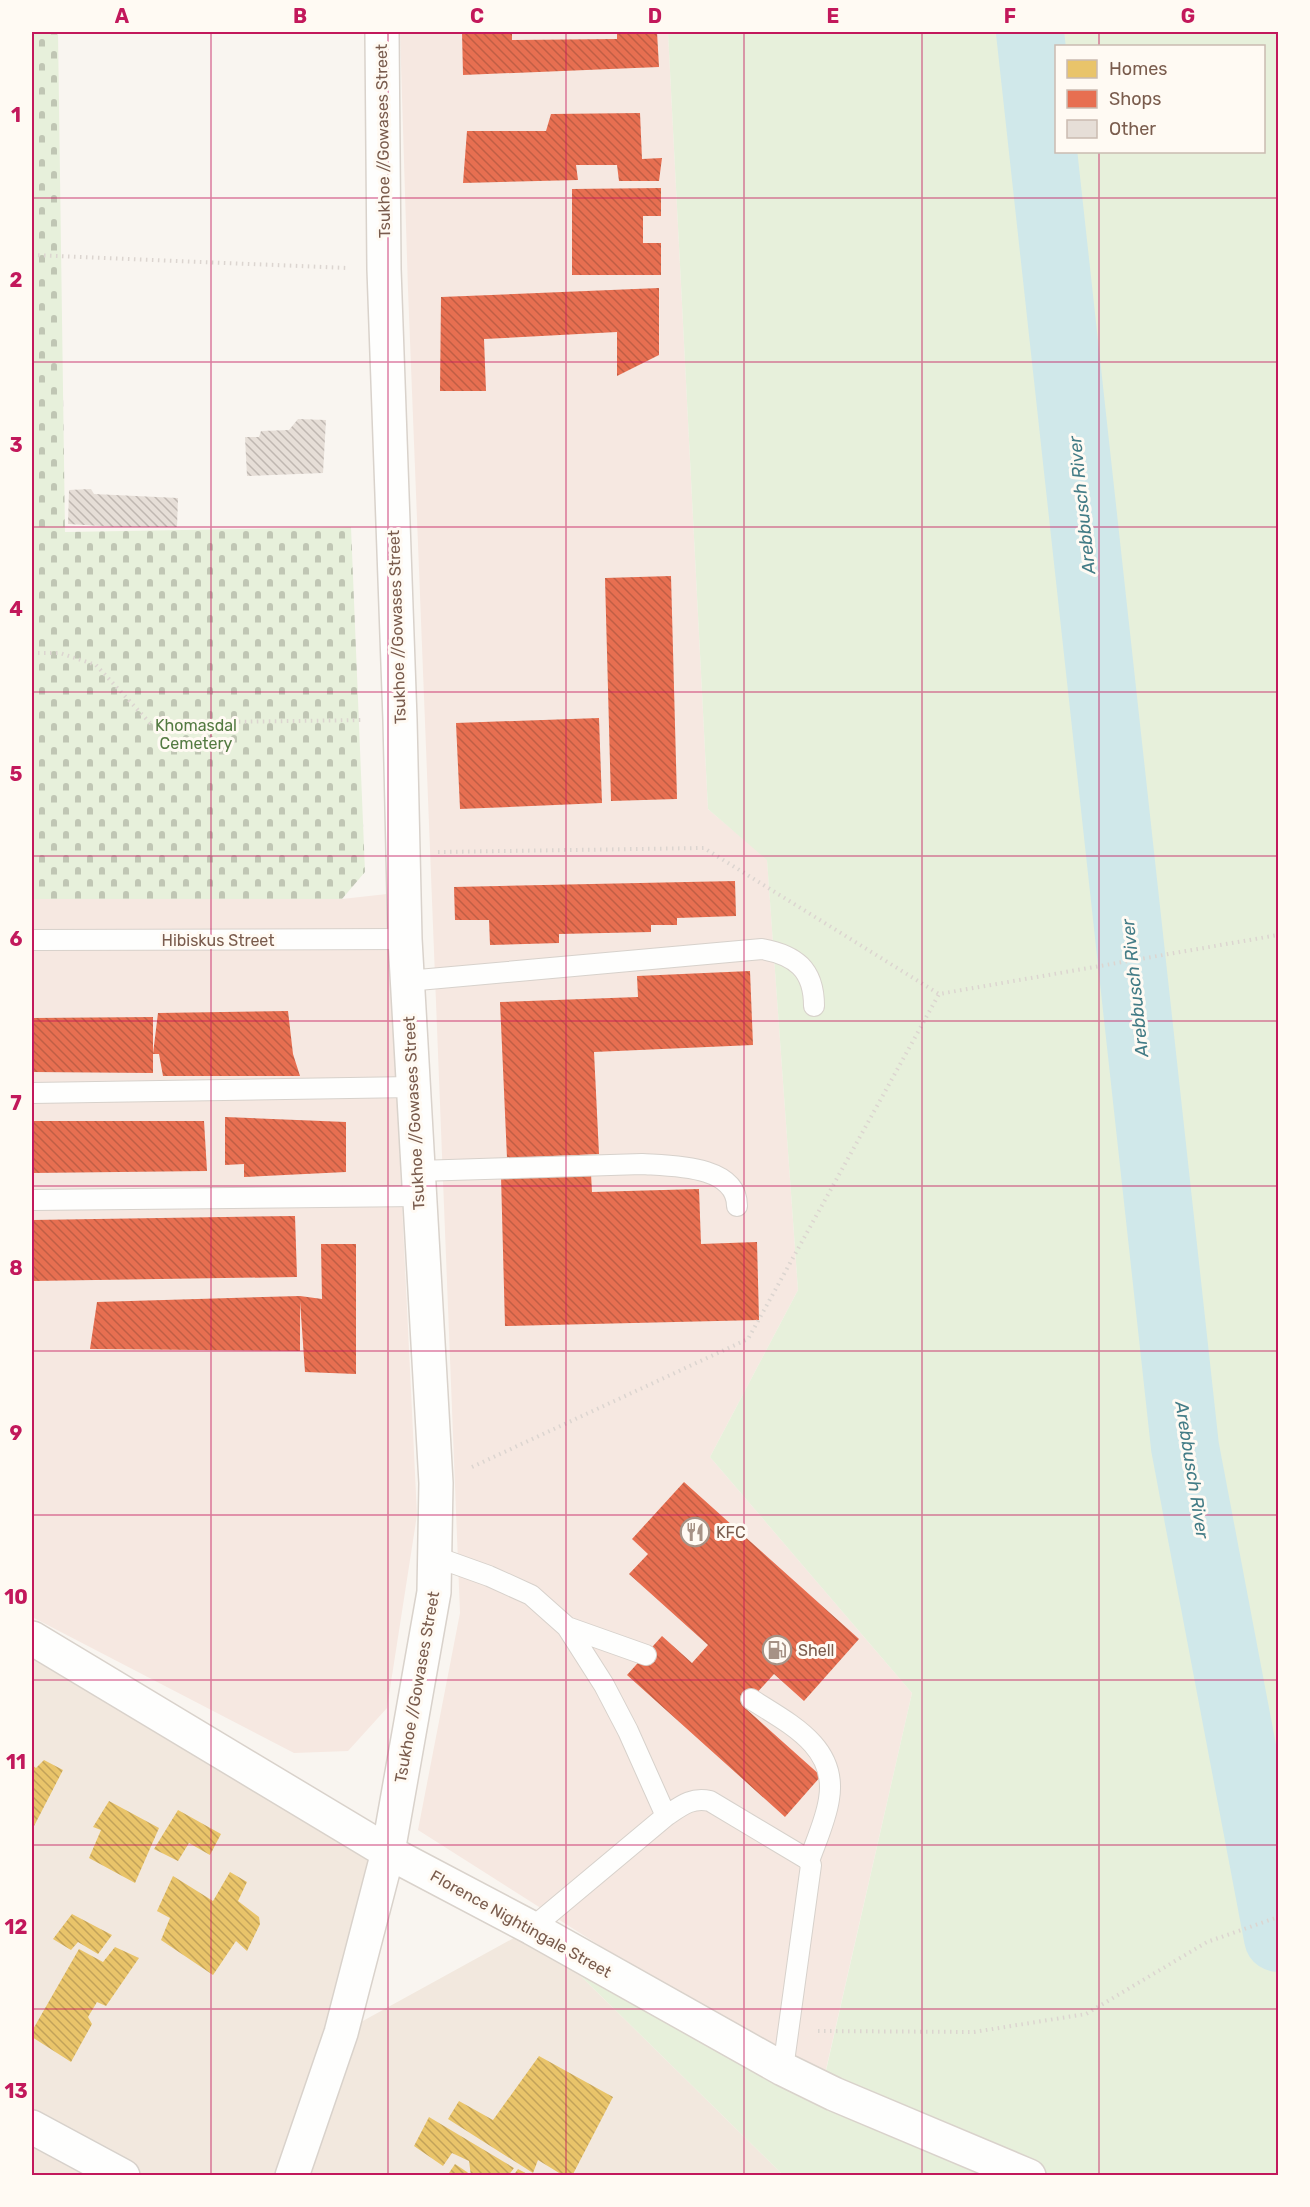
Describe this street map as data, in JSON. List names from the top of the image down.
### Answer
{
  "streets": {
    "street": ["Tsukhoe //Gowases Street", "Florence Nightingale Street"],
    "lane": ["Hibiskus Street"]
  },
  "crossings": [
    ["Tsukhoe //Gowases Street", "Hibiskus Street"],
    ["Tsukhoe //Gowases Street", "Florence Nightingale Street"]
  ],
  "water": ["Arebbusch River"],
  "parks": ["Khomasdal Cemetery"],
  "places": {
    "restaurant": ["KFC"],
    "fuel station": ["Shell"]
  },
  "legend": ["Homes", "Shops", "Other"],
  "grid": {
    "columns": [
      "A",
      "B",
      "C",
      "D",
      "E",
      "F",
      "G"
    ],
    "rows": [
      "1",
      "2",
      "3",
      "4",
      "5",
      "6",
      "7",
      "8",
      "9",
      "10",
      "11",
      "12",
      "13"
    ]
  }
}
